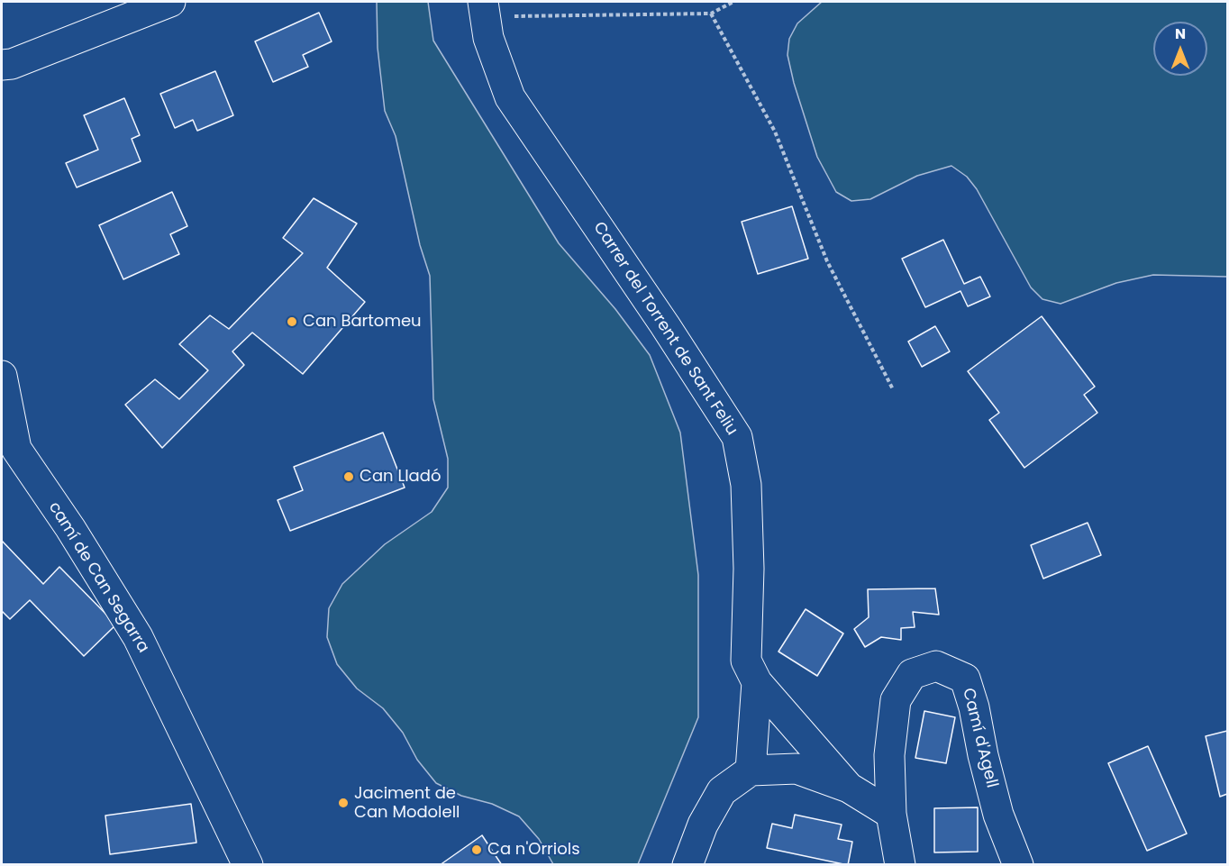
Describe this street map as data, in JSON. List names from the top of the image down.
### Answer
{
  "streets": {
    "street": ["Carrer del Torrent de Sant Feliu", "camí de Can Segarra", "Camí d'Agell"]
  },
  "places": [
    "Can Bartomeu",
    "Can Lladó",
    "Jaciment de Can Modolell",
    "Ca n'Orriols"
  ],
  "north": "top"
}
